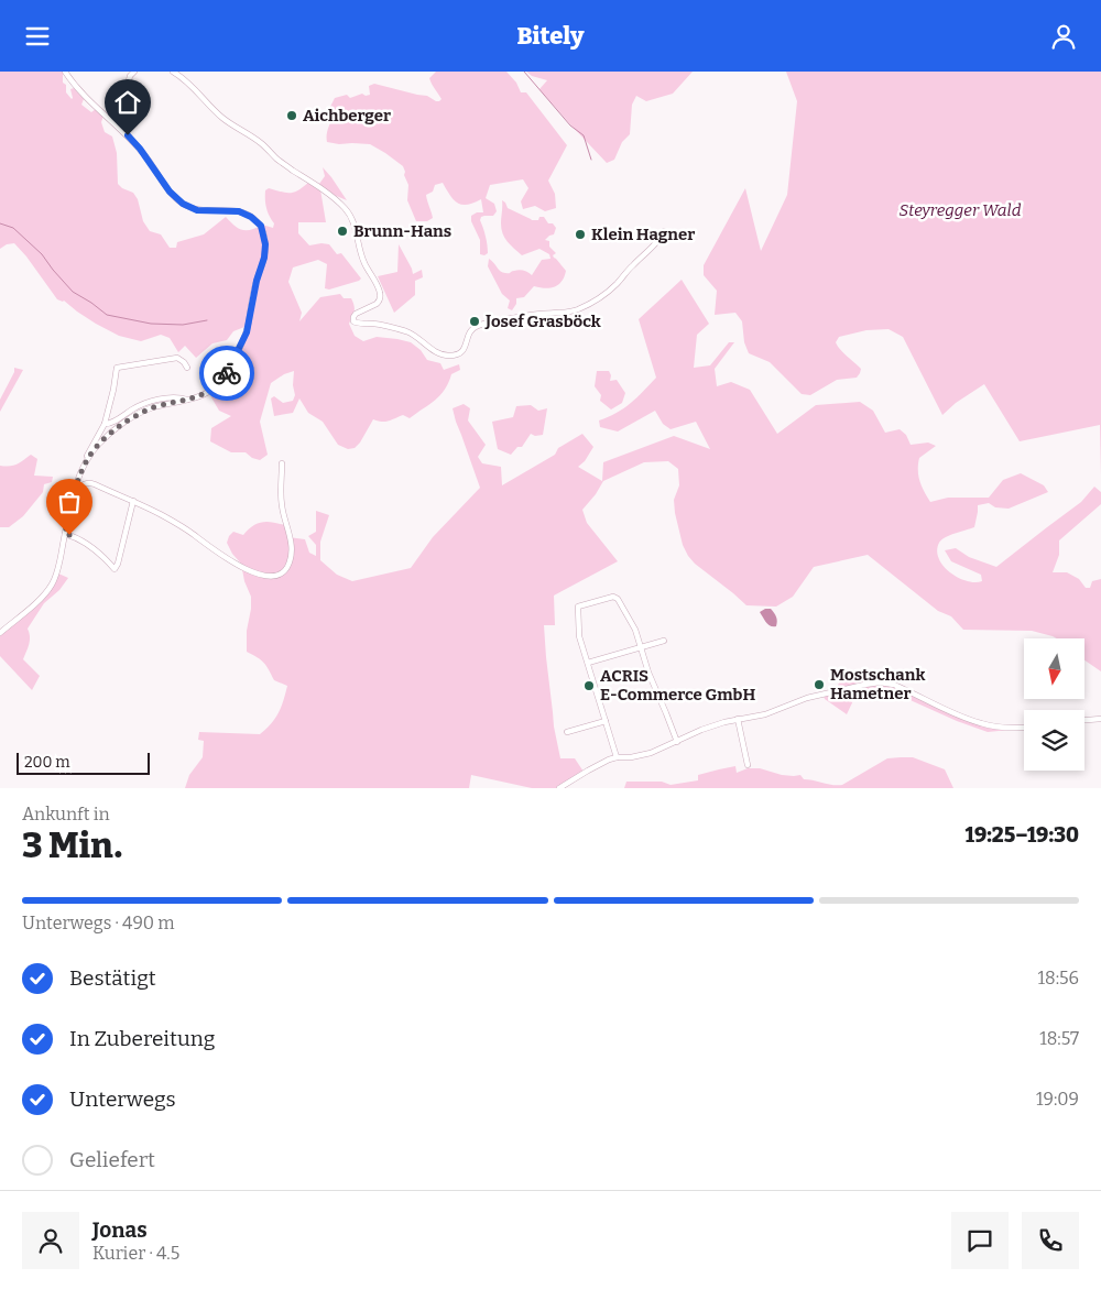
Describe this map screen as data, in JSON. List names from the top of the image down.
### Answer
{
  "parks": ["Steyregger Wald"],
  "places": [
    "Aichberger",
    "Brunn-Hans",
    "Klein Hagner",
    "Josef Grasböck",
    "Mostschank Hametner",
    "ACRIS E-Commerce GmbH"
  ],
  "scale_bar": "200 m",
  "north": "bottom",
  "page": {
    "header": "Bitely",
    "scale": "200 m",
    "heading": ["3 Min.", "Ankunft in", "19:25–19:30"],
    "panel": ["Jonas", "Kurier · 4.5"],
    "bar": "Unterwegs · 490 m",
    "list": [
      ["Bestätigt", "18:56"],
      ["In Zubereitung", "18:57"],
      ["Unterwegs", "19:09"],
      "Geliefert"
    ]
  }
}
